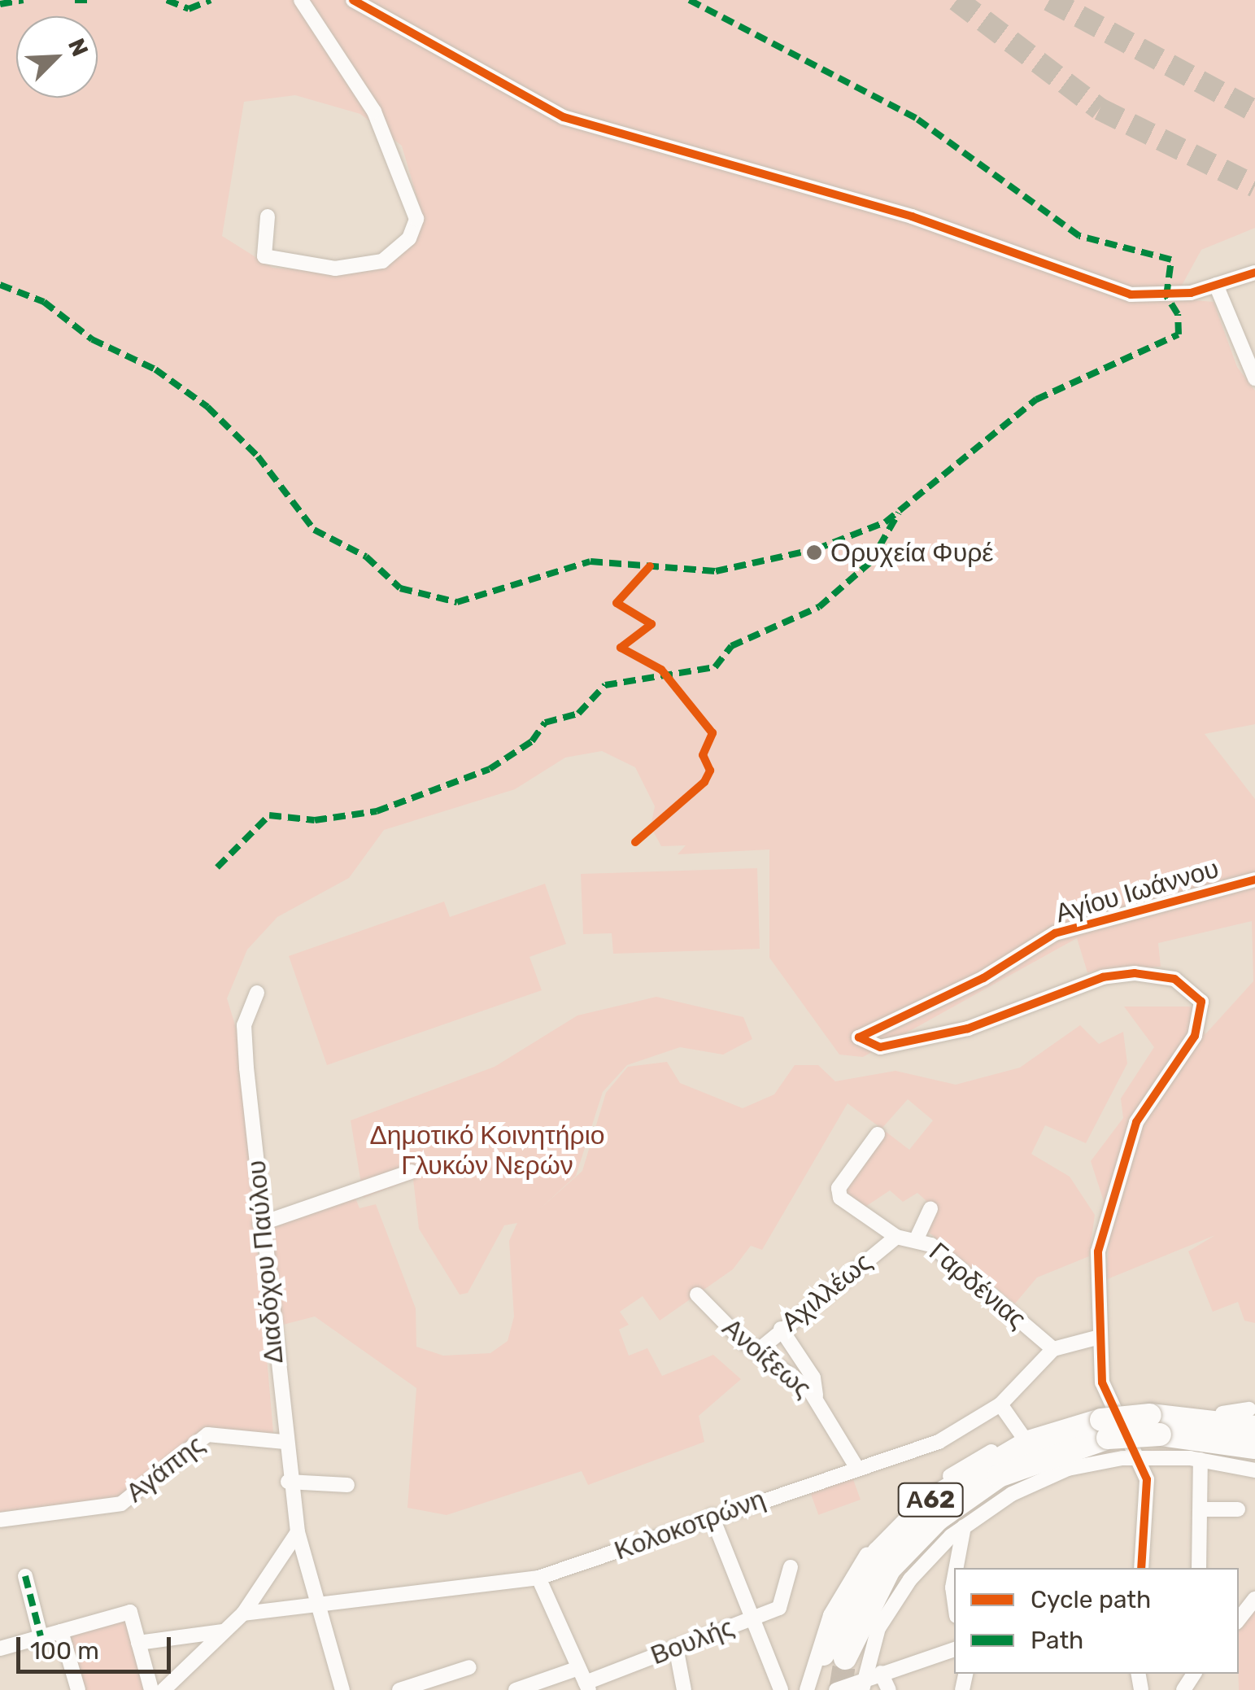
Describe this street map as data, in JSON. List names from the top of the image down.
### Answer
{
  "streets": {
    "highway": ["Α62"],
    "street": [
      "Αγίου Ιωάννου",
      "Διαδόχου Παύλου",
      "Γαρδένιας",
      "Αχιλλέως",
      "Ανοίξεως",
      "Αγάπης",
      "Κολοκοτρώνη",
      "Βουλής"
    ]
  },
  "crossings": [
    ["Διαδόχου Παύλου", "Αγάπης"],
    ["Διαδόχου Παύλου", "Κολοκοτρώνη"],
    ["Γαρδένιας", "Αχιλλέως"],
    ["Γαρδένιας", "Κολοκοτρώνη"],
    ["Αχιλλέως", "Ανοίξεως"],
    ["Ανοίξεως", "Κολοκοτρώνη"]
  ],
  "parks": ["Δημοτικό Κοινητήριο Γλυκών Νερών"],
  "places": ["Ορυχεία Φυρέ"],
  "legend": ["Cycle path", "Path"],
  "scale_bar": "100 m",
  "north": "top right"
}
